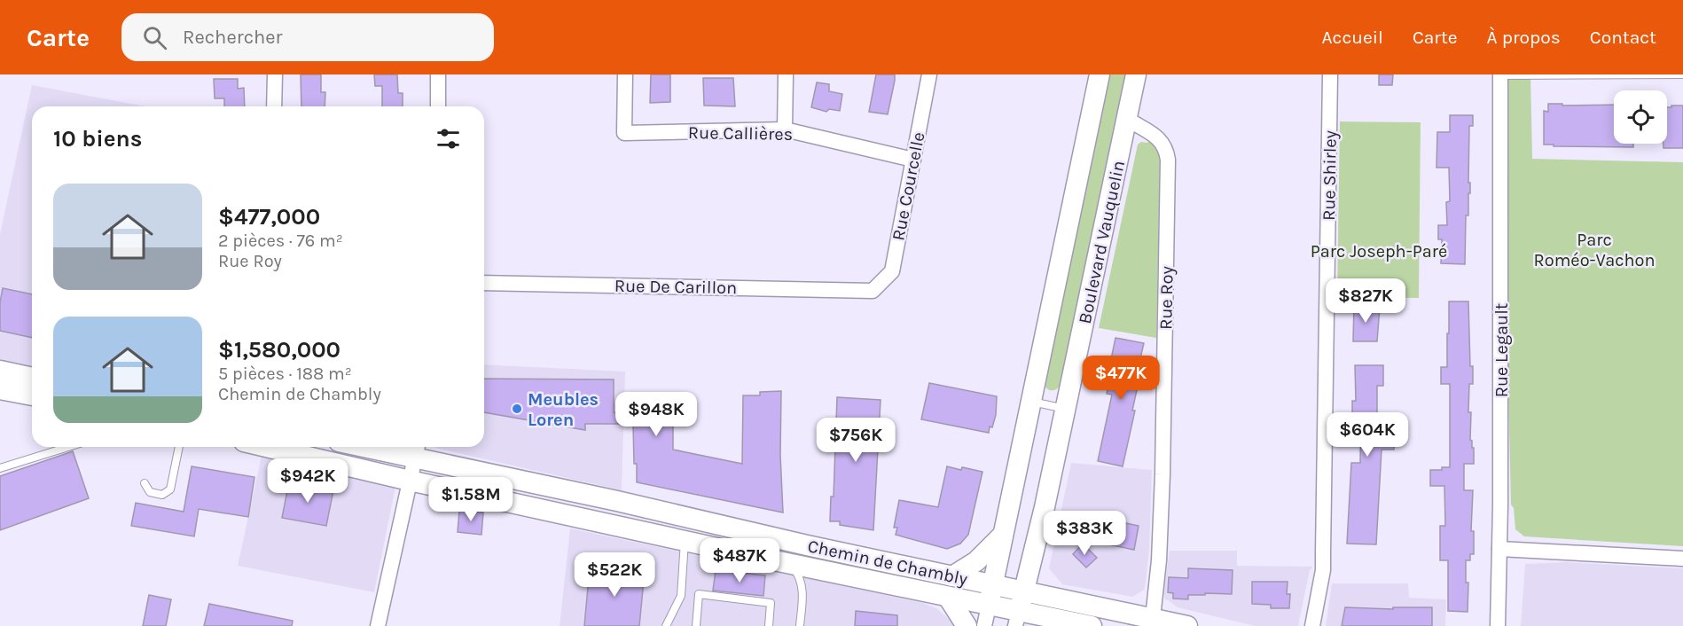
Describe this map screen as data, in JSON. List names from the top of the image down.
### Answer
{
  "streets": {
    "main road": ["Boulevard Vauquelin", "Chemin de Chambly"],
    "street": [
      "Rue Callières",
      "Rue Shirley",
      "Rue Courcelle",
      "Rue De Carillon",
      "Rue Roy",
      "Rue Legault"
    ]
  },
  "crossings": [
    ["Rue Callières", "Rue Courcelle"],
    ["Rue Courcelle", "Rue De Carillon"],
    ["Boulevard Vauquelin", "Rue Roy"],
    ["Boulevard Vauquelin", "Chemin de Chambly"],
    ["Rue Roy", "Chemin de Chambly"]
  ],
  "parks": ["Parc Roméo-Vachon", "Parc Joseph-Paré"],
  "places": ["Meubles Loren"],
  "page": {
    "header": "Carte",
    "search": "Rechercher",
    "nav": [
      "Accueil",
      "Carte",
      "À propos",
      "Contact"
    ],
    "heading": "10 biens",
    "list": [
      {
        "name": "$477,000",
        "note": "2 pièces · 76 m² · Rue Roy"
      },
      {
        "name": "$1,580,000",
        "note": "5 pièces · 188 m² · Chemin de Chambly"
      }
    ],
    "price": [
      "$827K",
      "$477K",
      "$948K",
      "$604K",
      "$756K",
      "$942K",
      "$1.58M",
      "$383K",
      "$487K",
      "$522K"
    ]
  }
}
